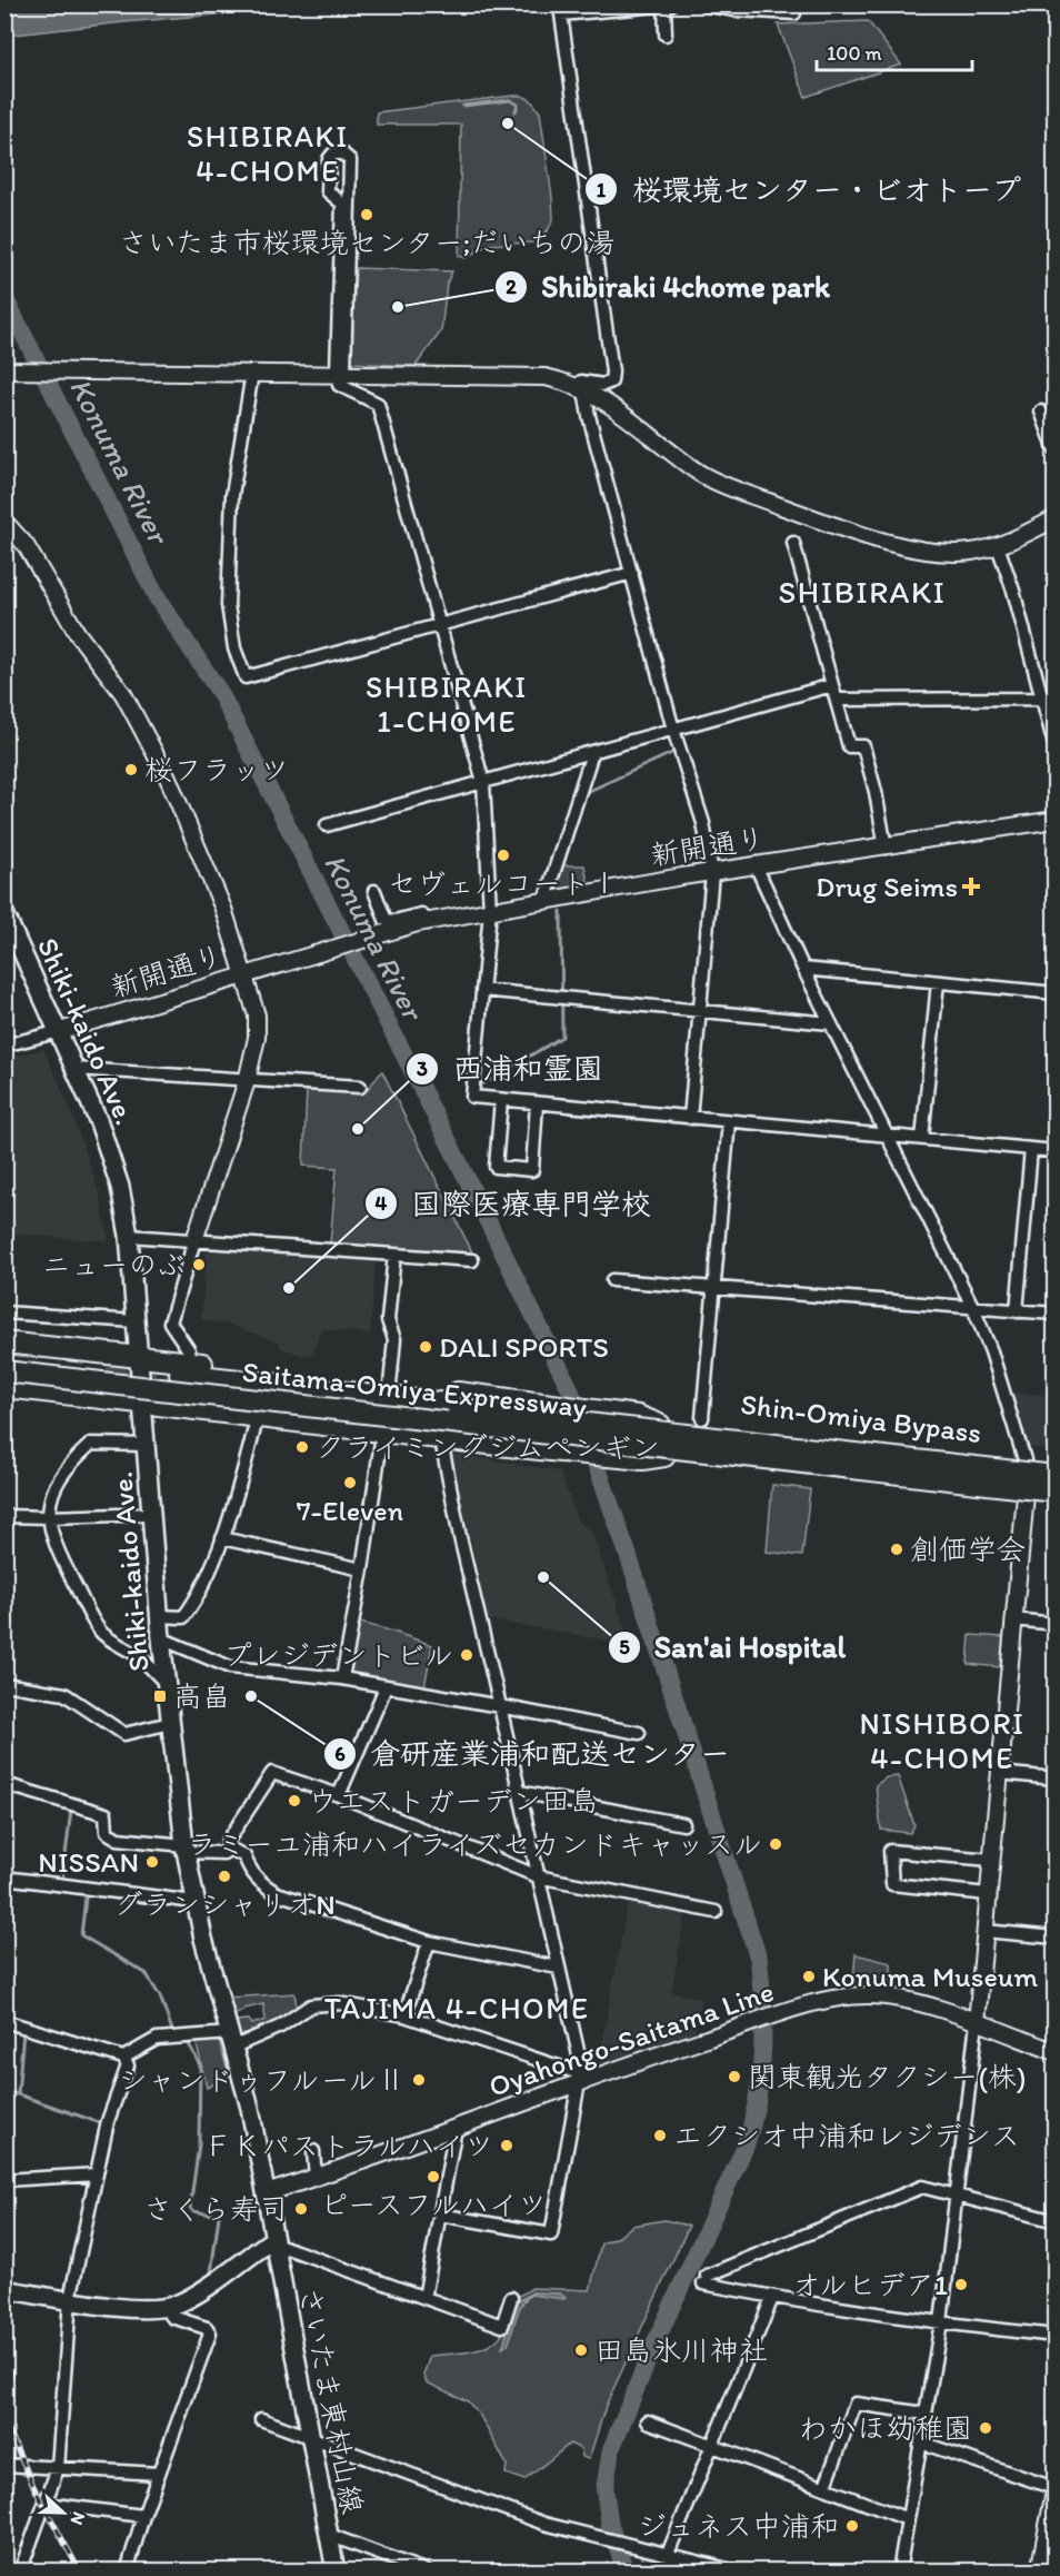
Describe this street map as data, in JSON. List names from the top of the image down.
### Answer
{
  "streets": {
    "highway": ["Saitama-Omiya Expressway", "Shin-Omiya Bypass"],
    "main road": ["Shiki-kaido Ave.", "さいたま東村山線"],
    "street": ["新開通り", "Oyahongo-Saitama Line"]
  },
  "crossings": [
    ["新開通り", "Shiki-kaido Ave."],
    ["Shiki-kaido Ave.", "Shin-Omiya Bypass"],
    ["Shiki-kaido Ave.", "Oyahongo-Saitama Line"],
    ["Shiki-kaido Ave.", "さいたま東村山線"]
  ],
  "districts": [
    "SHIBIRAKI 4-CHOME",
    "SHIBIRAKI",
    "SHIBIRAKI 1-CHOME",
    "NISHIBORI 4-CHOME",
    "TAJIMA 4-CHOME"
  ],
  "water": ["Konuma River"],
  "places": {
    "other": [
      "桜環境センター・ビオトープ",
      "さいたま市桜環境センター;だいちの湯",
      "Shibiraki 4chome park",
      "桜フラッツ",
      "セヴェルコートⅠ",
      "西浦和霊園",
      "ニューのぶ",
      "国際医療専門学校",
      "DALI SPORTS",
      "クライミングジムペンギン",
      "7-Eleven",
      "創価学会",
      "San'ai Hospital",
      "プレジデントビル",
      "倉研産業浦和配送センター",
      "ウエストガーデン田島",
      "ラミーユ浦和ハイライズセカンドキャッスル",
      "NISSAN",
      "グランシャリオN",
      "Konuma Museum",
      "関東観光タクシー(株)",
      "シャンドゥフルールⅡ",
      "エクシオ中浦和レジデンス",
      "ＦＫパストラルハイツ",
      "ピースフルハイツ",
      "さくら寿司",
      "オルヒデア1",
      "田島氷川神社",
      "わかほ幼稚園",
      "ジュネス中浦和"
    ],
    "health": ["Drug Seims"],
    "transit": ["高畠"]
  },
  "scale_bar": "100 m",
  "north": "right"
}
